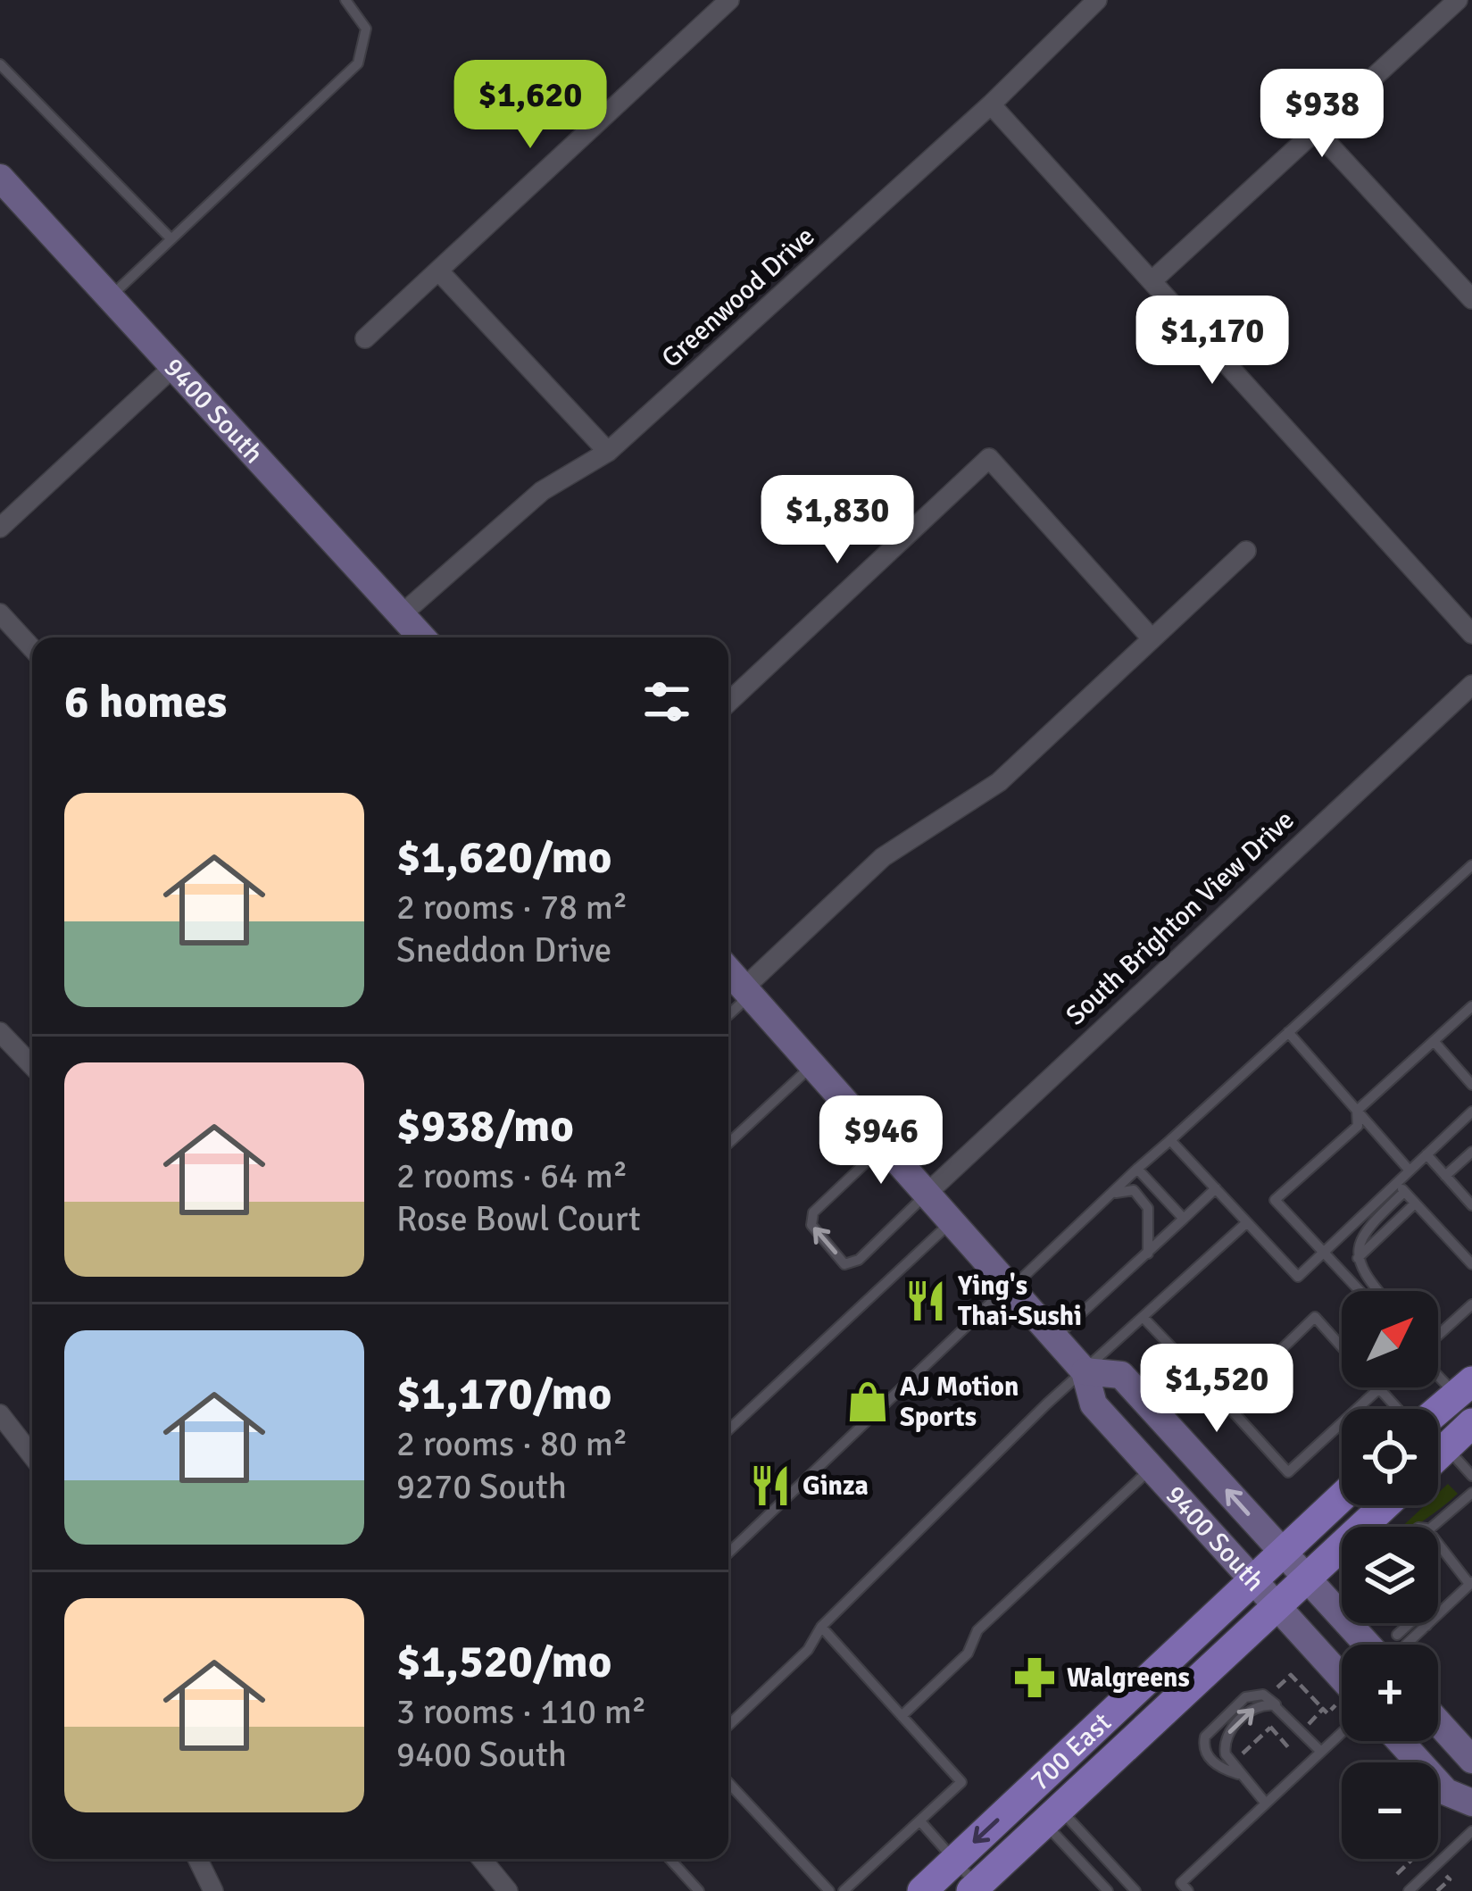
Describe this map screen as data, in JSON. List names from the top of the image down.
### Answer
{
  "streets": {
    "main road": ["700 East"],
    "street": ["Greenwood Drive", "9400 South", "South Brighton View Drive"]
  },
  "crossings": [
    ["Greenwood Drive", "9400 South"],
    ["9400 South", "South Brighton View Drive"],
    ["9400 South", "700 East"]
  ],
  "places": {
    "restaurant": ["Ying's Thai-Sushi", "Ginza"],
    "shop": ["AJ Motion Sports"],
    "pharmacy": ["Walgreens"]
  },
  "north": "top right",
  "page": {
    "price": [
      "$1,620",
      "$938",
      "$1,170",
      "$1,830",
      "$946",
      "$1,520"
    ],
    "heading": "6 homes",
    "list": [
      {
        "name": "$1,620/mo",
        "note": "2 rooms · 78 m² · Sneddon Drive"
      },
      {
        "name": "$938/mo",
        "note": "2 rooms · 64 m² · Rose Bowl Court"
      },
      {
        "name": "$1,170/mo",
        "note": "2 rooms · 80 m² · 9270 South"
      },
      {
        "name": "$1,520/mo",
        "note": "3 rooms · 110 m² · 9400 South"
      }
    ],
    "map_buttons": ["+", "−"]
  }
}
